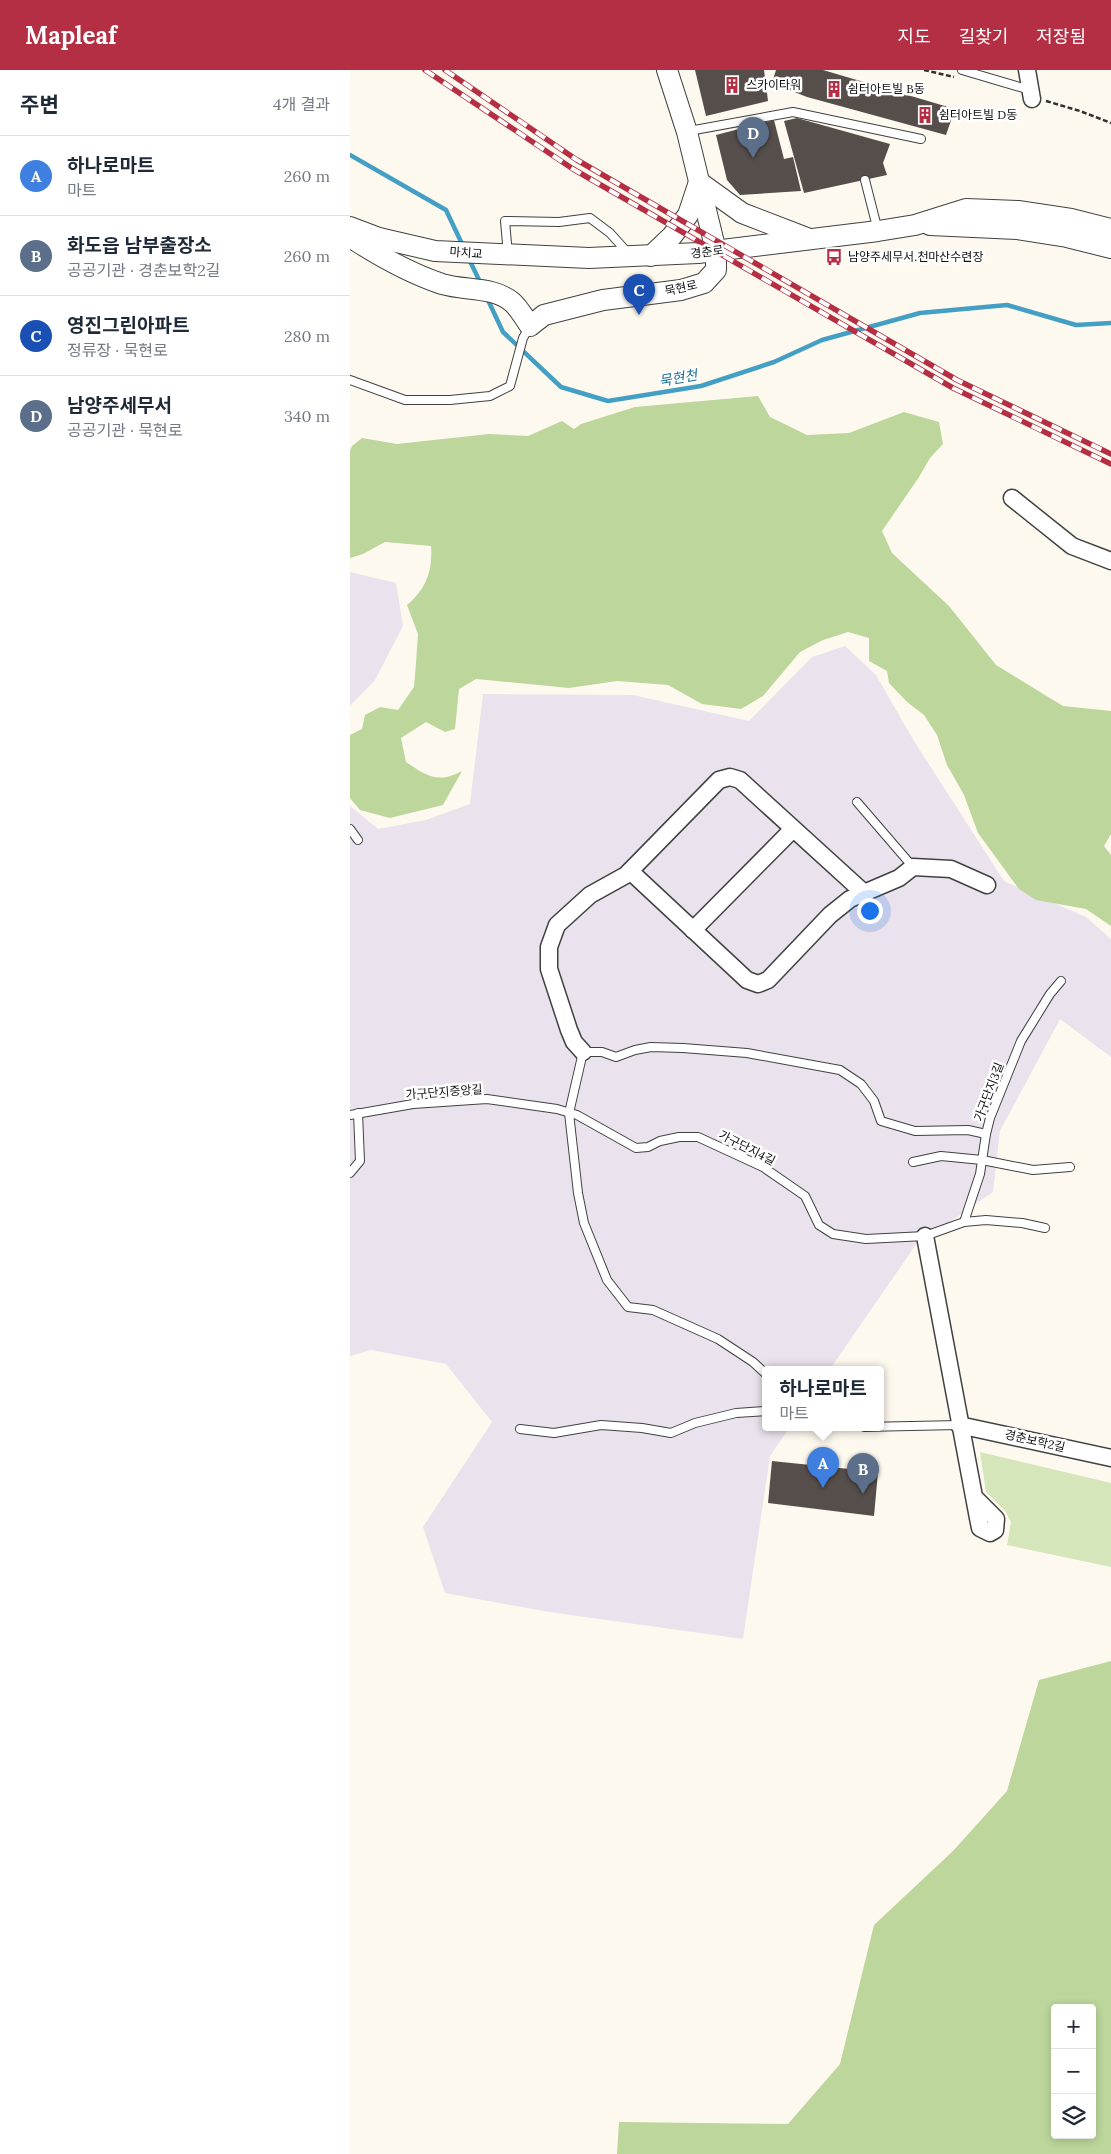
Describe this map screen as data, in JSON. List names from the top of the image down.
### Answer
{
  "streets": {
    "street": [
      "경춘로",
      "마치교",
      "묵현로",
      "경춘보학2길"
    ],
    "lane": ["가구단지중앙길", "가구단지3길", "가구단지4길"]
  },
  "crossings": [
    ["경춘로", "마치교"],
    ["경춘로", "묵현로"],
    ["가구단지중앙길", "가구단지4길"],
    ["가구단지3길", "가구단지4길"]
  ],
  "water": ["묵현천"],
  "places": {
    "building": ["스카이타워", "쉼터아트빌 B동", "쉼터아트빌 D동"],
    "bus stop": ["남양주세무서.천마산수련장"]
  },
  "page": {
    "header": "Mapleaf",
    "nav": ["지도", "길찾기", "저장됨"],
    "heading": ["주변", "4개 결과"],
    "pins": [
      "D",
      "C",
      "A",
      "B"
    ],
    "list": [
      {
        "mark": "A",
        "name": "하나로마트",
        "note": "마트",
        "value": "260 m"
      },
      {
        "mark": "B",
        "name": "화도읍 남부출장소",
        "note": "공공기관 · 경춘보학2길",
        "value": "260 m"
      },
      {
        "mark": "C",
        "name": "영진그린아파트",
        "note": "정류장 · 묵현로",
        "value": "280 m"
      },
      {
        "mark": "D",
        "name": "남양주세무서",
        "note": "공공기관 · 묵현로",
        "value": "340 m"
      }
    ],
    "popup": ["하나로마트", "마트"],
    "map_buttons": ["+", "−"]
  }
}
